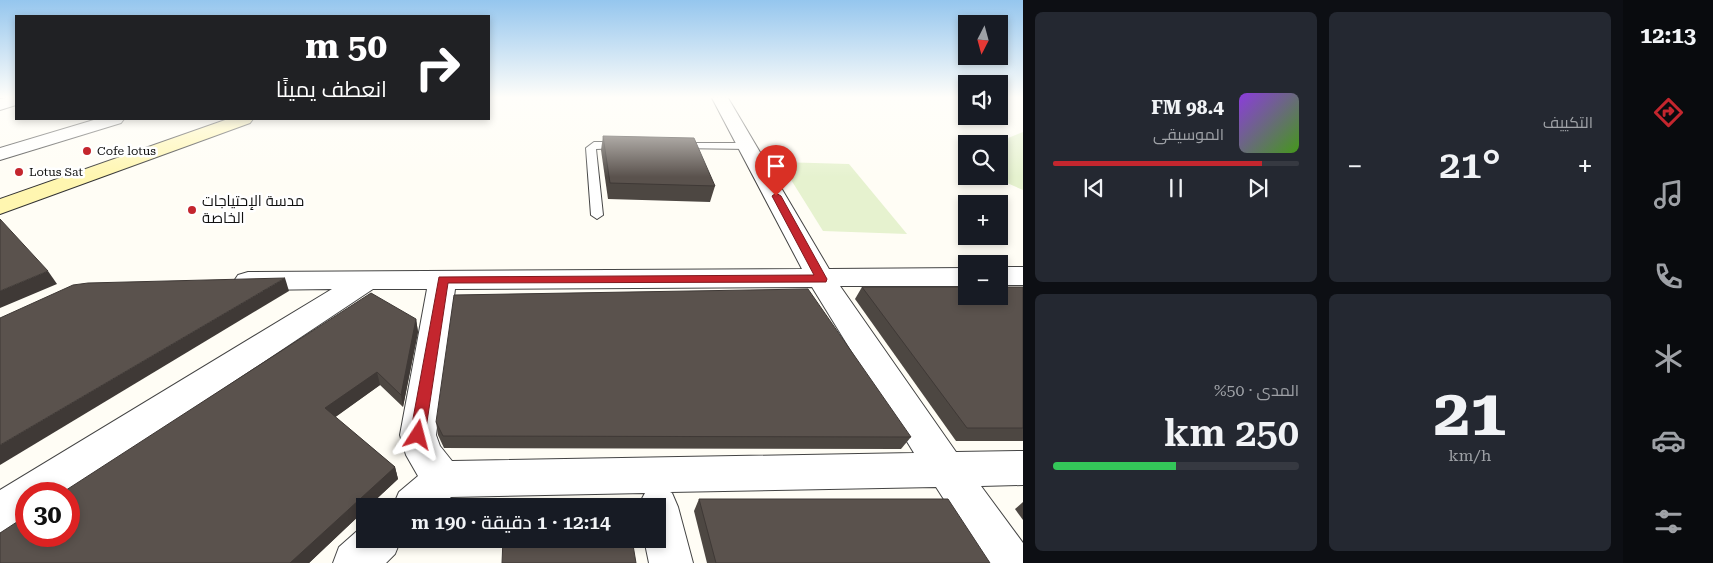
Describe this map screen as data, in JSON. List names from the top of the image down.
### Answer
{
  "places": ["Cofe lotus", "Lotus Sat", "مدسة الإحتياجات الخاصة"],
  "north": "bottom",
  "page": {
    "tabs": "12:13",
    "tile": [
      "التكييف",
      ["21", "km/h"],
      ["المدى · 50%", "250 km"]
    ],
    "map_buttons": ["+", "−"],
    "turn": ["50 m", "انعطف يمينًا"],
    "song": ["98.4 FM", "الموسيقى"],
    "heat": ["−", "21°", "+"],
    "limit": "30",
    "trip": "12:14 · 1 دقيقة · 190 m"
  }
}
